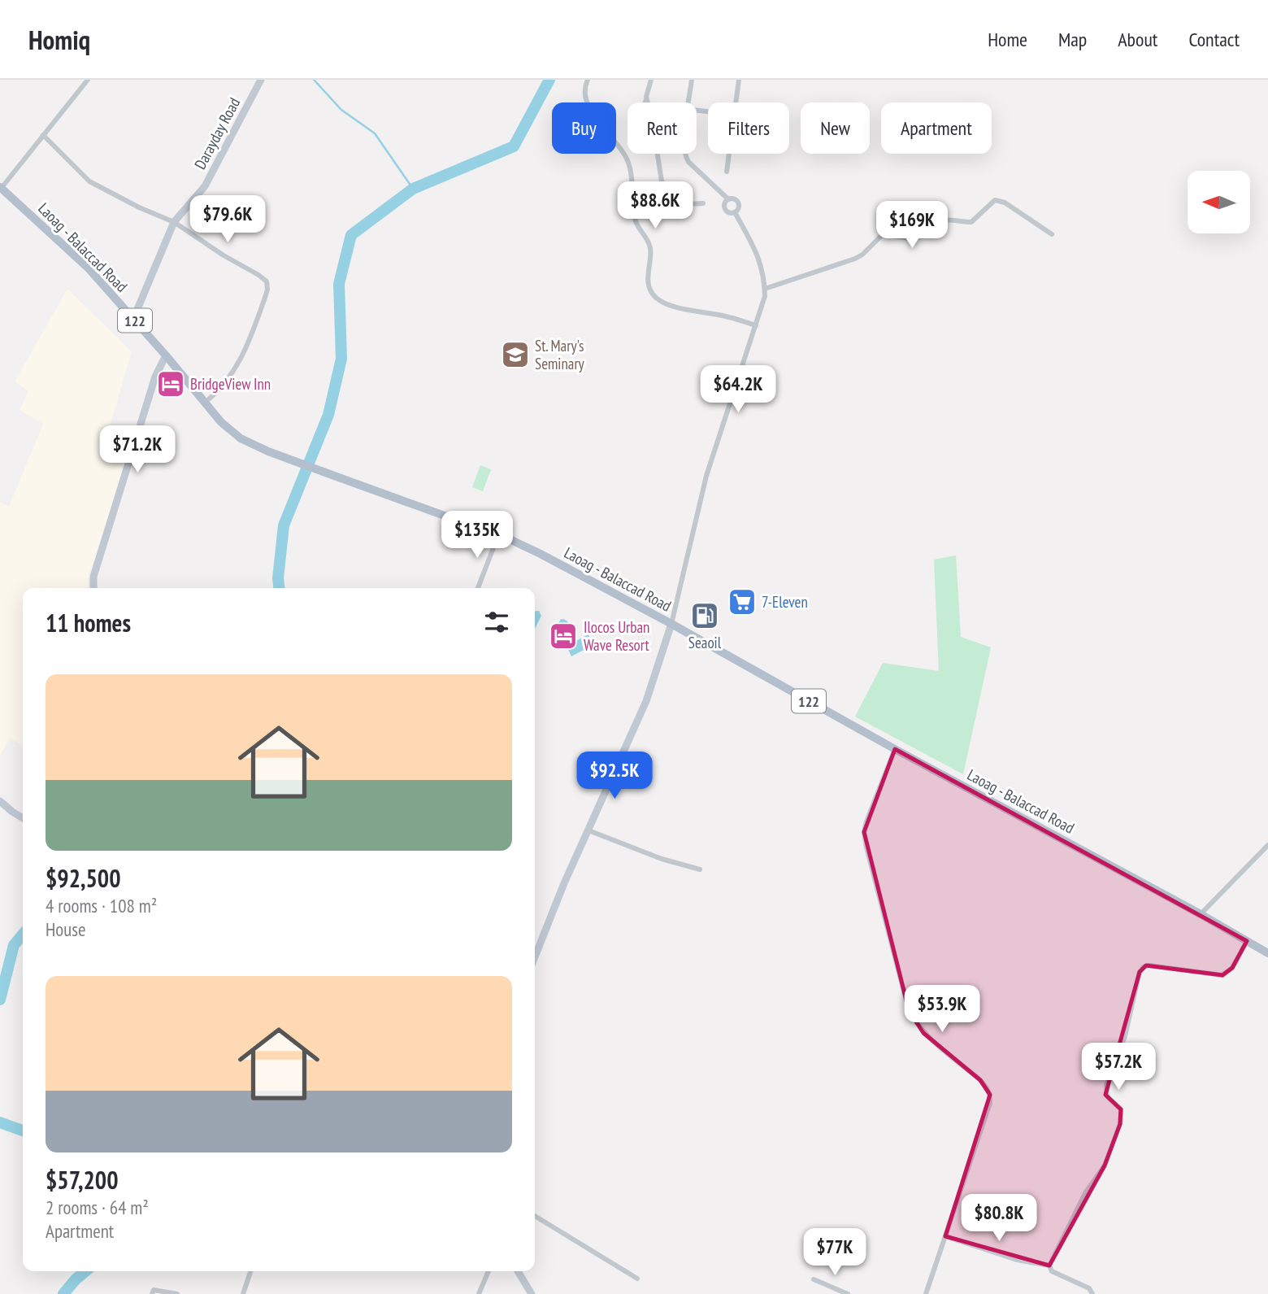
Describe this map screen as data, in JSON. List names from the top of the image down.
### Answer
{
  "streets": {
    "main road": ["Laoag - Balaccad Road", "122"],
    "street": ["Darayday Road"]
  },
  "crossings": [
    ["Darayday Road", "Laoag - Balaccad Road"]
  ],
  "places": {
    "school or university": ["St. Mary's Seminary"],
    "hotel": ["BridgeView Inn", "Ilocos Urban Wave Resort"],
    "supermarket": ["7-Eleven"],
    "fuel station": ["Seaoil"]
  },
  "north": "left",
  "page": {
    "header": "Homiq",
    "nav": [
      "Home",
      "Map",
      "About",
      "Contact"
    ],
    "chip": [
      "Buy",
      "Rent",
      "Filters",
      "New",
      "Apartment"
    ],
    "price": [
      "$88.6K",
      "$79.6K",
      "$169K",
      "$64.2K",
      "$71.2K",
      "$135K",
      "$92.5K",
      "$53.9K",
      "$57.2K",
      "$80.8K",
      "$77K"
    ],
    "heading": "11 homes",
    "list": [
      {
        "name": "$92,500",
        "note": "4 rooms · 108 m² · House"
      },
      {
        "name": "$57,200",
        "note": "2 rooms · 64 m² · Apartment"
      }
    ]
  }
}
